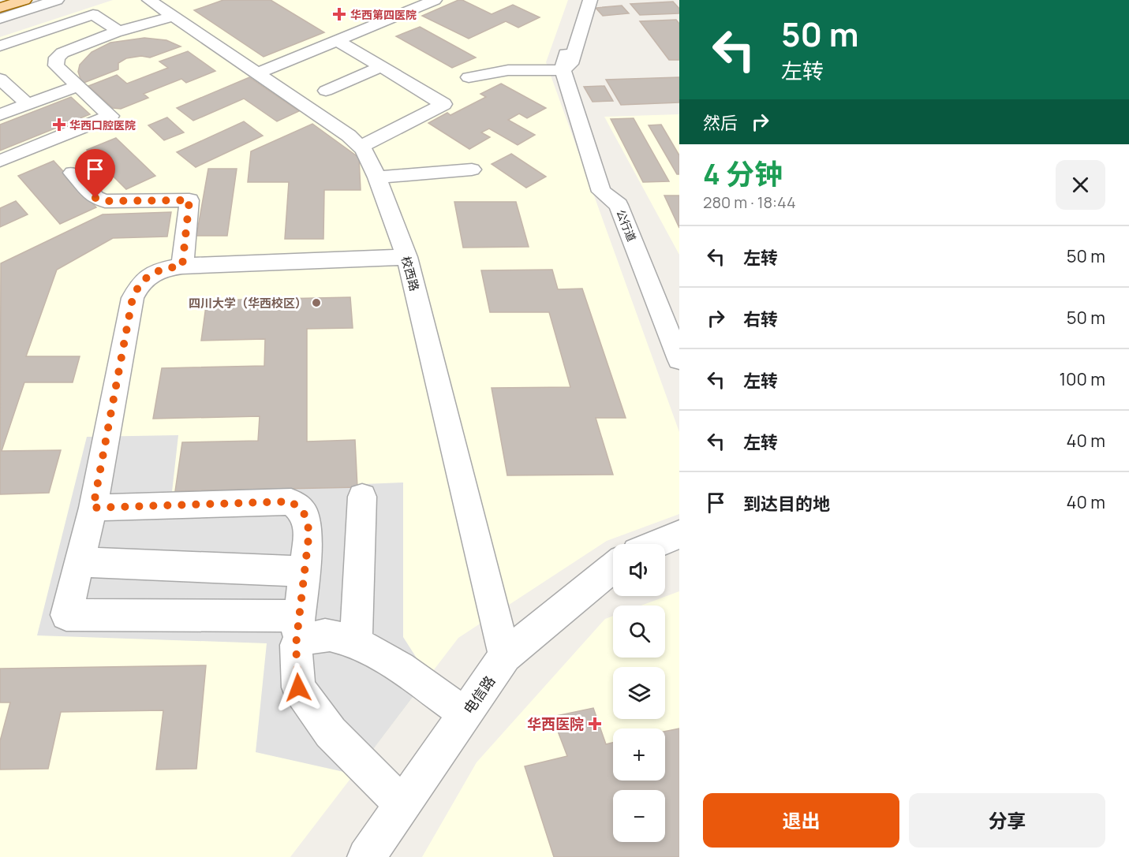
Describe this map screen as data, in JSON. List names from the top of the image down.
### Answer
{
  "streets": {
    "street": ["公行道", "校西路", "电信路"]
  },
  "crossings": [
    ["校西路", "电信路"]
  ],
  "places": {
    "health": ["华西第四医院", "华西口腔医院", "华西医院"],
    "other": ["四川大学（华西校区）"]
  },
  "page": {
    "turn": ["50 m", "左转"],
    "then": "然后",
    "heading": ["4 分钟", "280 m · 18:44"],
    "list": [
      {
        "name": "左转",
        "value": "50 m"
      },
      {
        "name": "右转",
        "value": "50 m"
      },
      {
        "name": "左转",
        "value": "100 m"
      },
      {
        "name": "左转",
        "value": "40 m"
      },
      {
        "name": "到达目的地",
        "value": "40 m"
      }
    ],
    "map_buttons": ["+", "−"],
    "buttons": ["退出", "分享"]
  }
}
